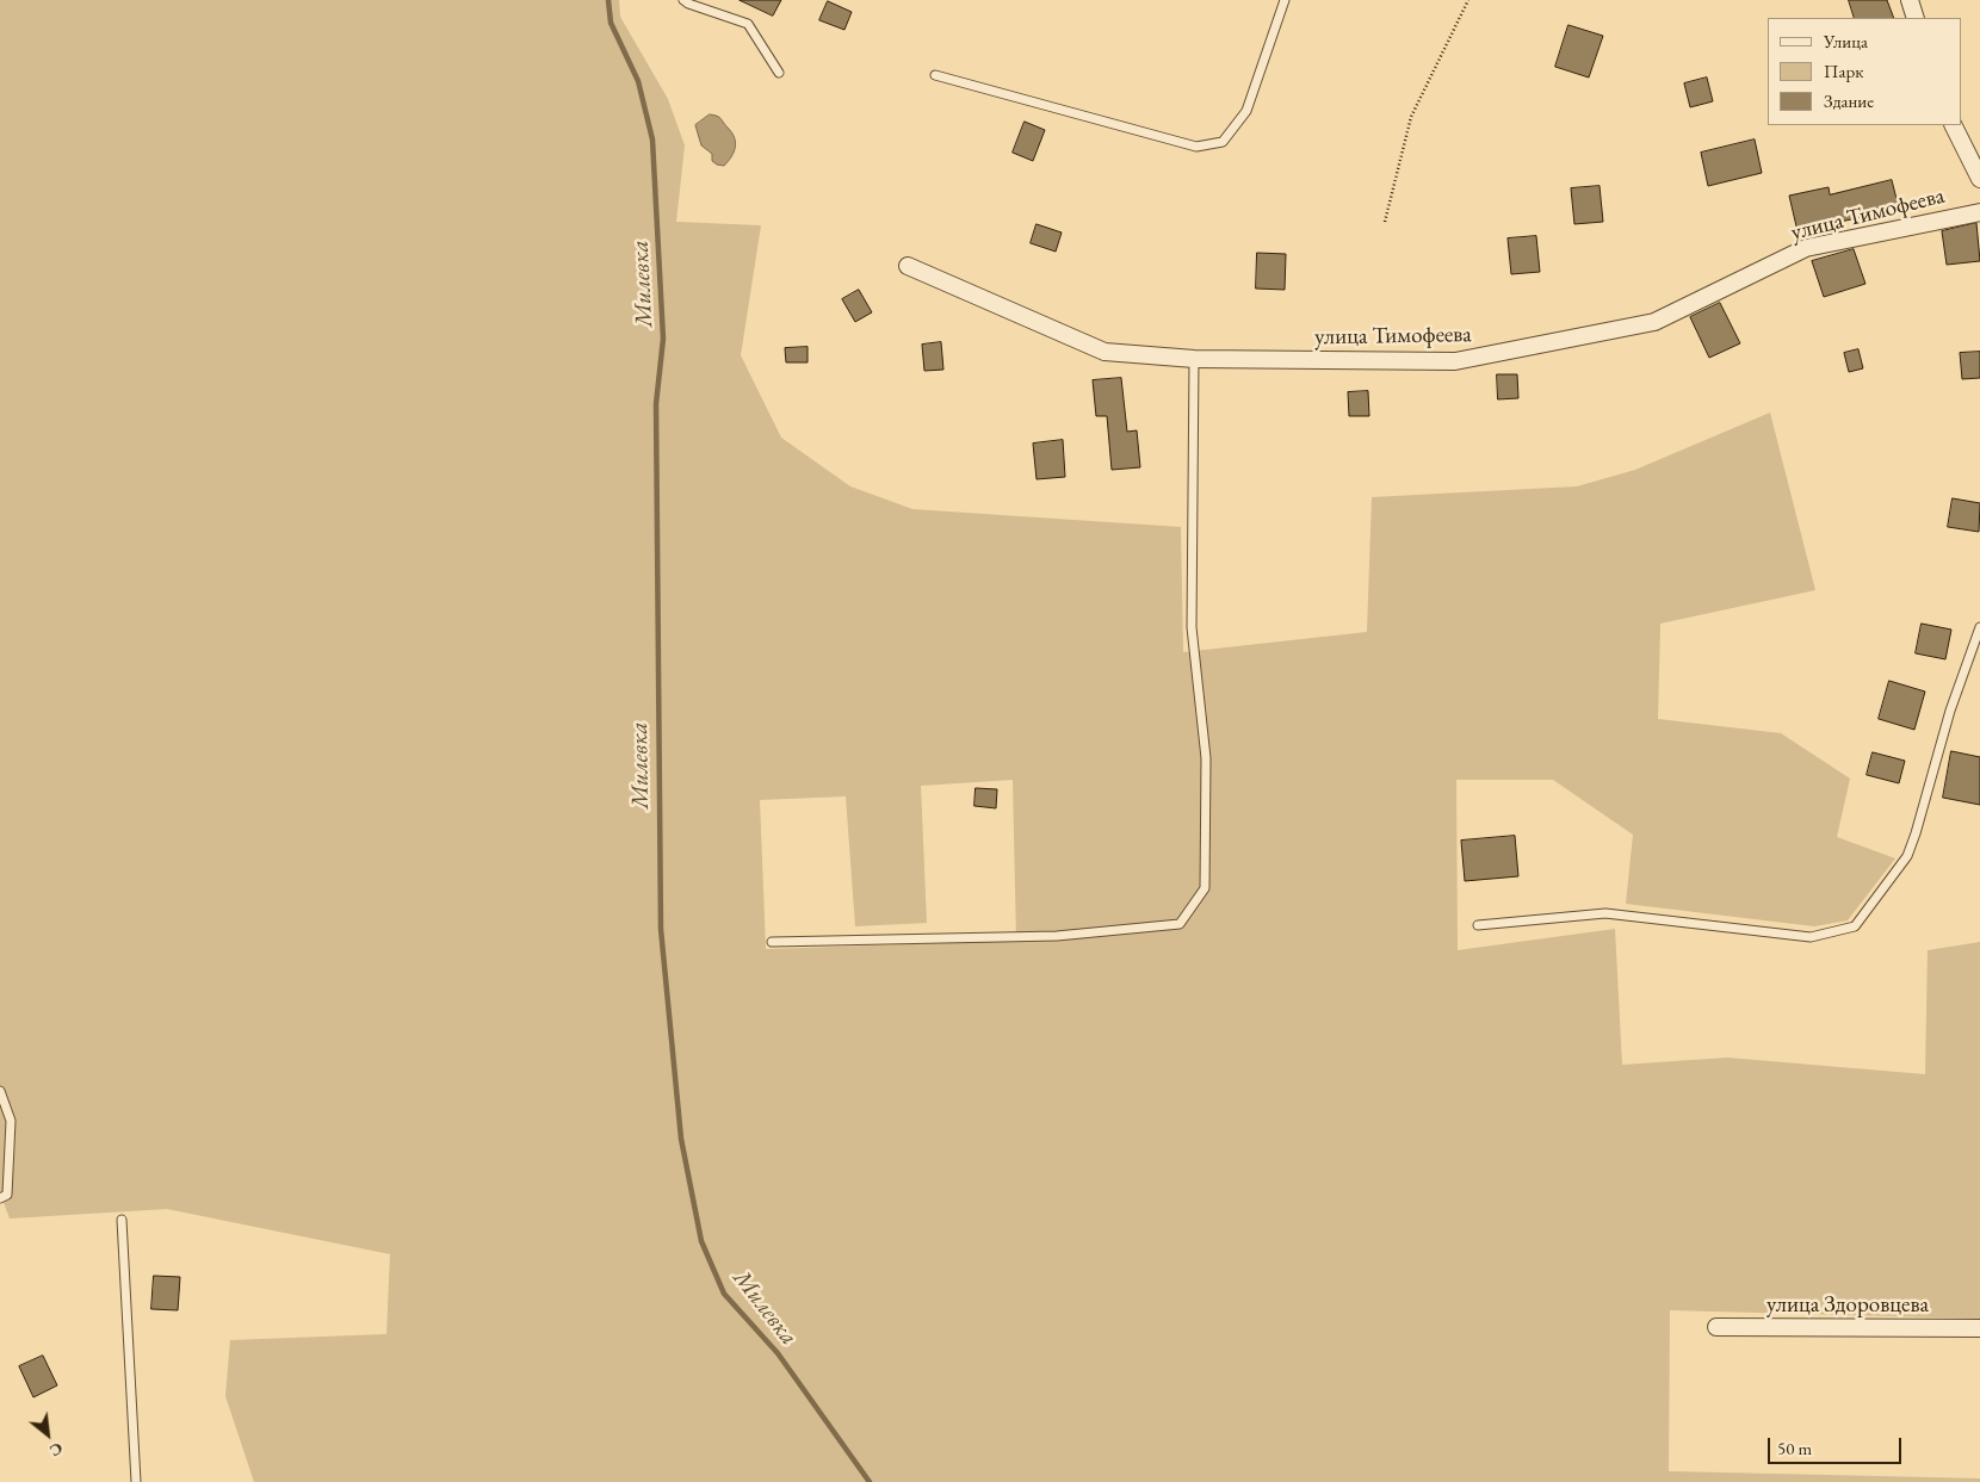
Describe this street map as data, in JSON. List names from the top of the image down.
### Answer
{
  "streets": {
    "street": ["улица Тимофеева", "улица Здоровцева"]
  },
  "water": ["Милевка"],
  "legend": ["Улица", "Парк", "Здание"],
  "scale_bar": "50 m",
  "north": "bottom right"
}
